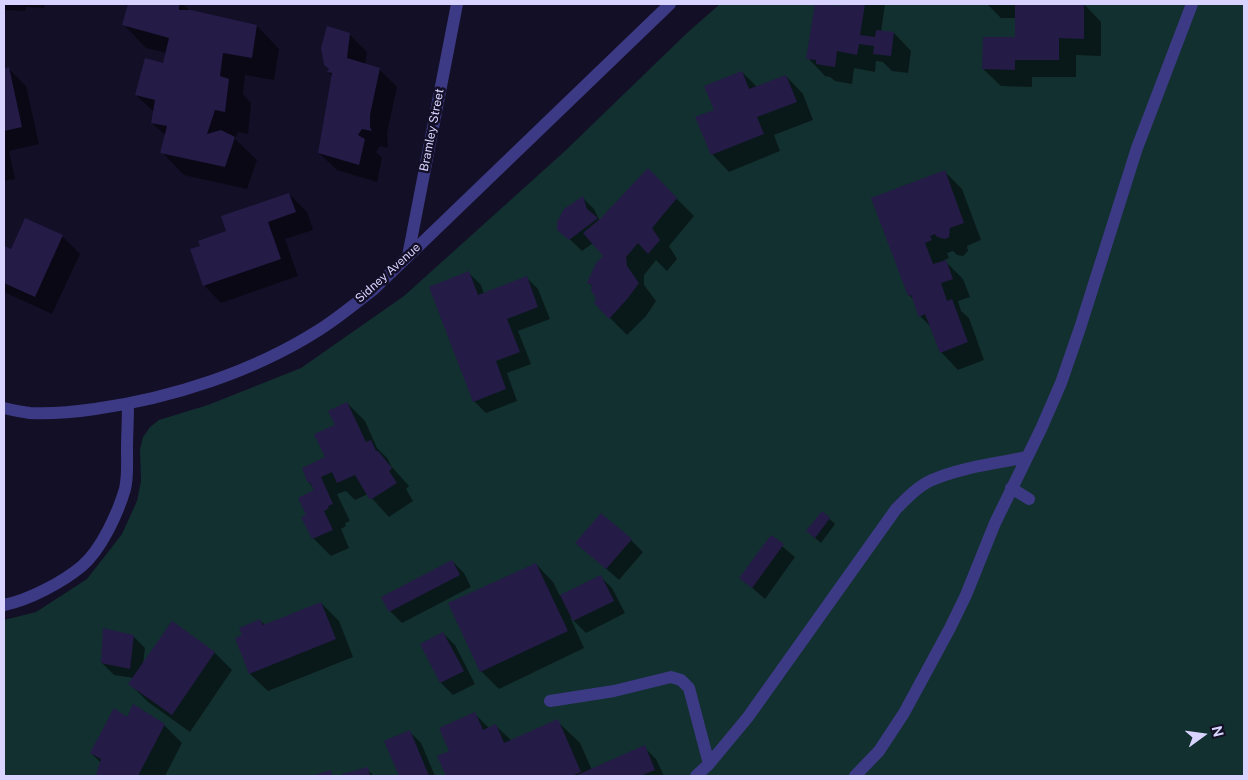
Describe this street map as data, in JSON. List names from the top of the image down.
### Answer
{
  "streets": {
    "street": ["Bramley Street", "Sidney Avenue"]
  },
  "crossings": [
    ["Bramley Street", "Sidney Avenue"]
  ],
  "north": "right"
}
